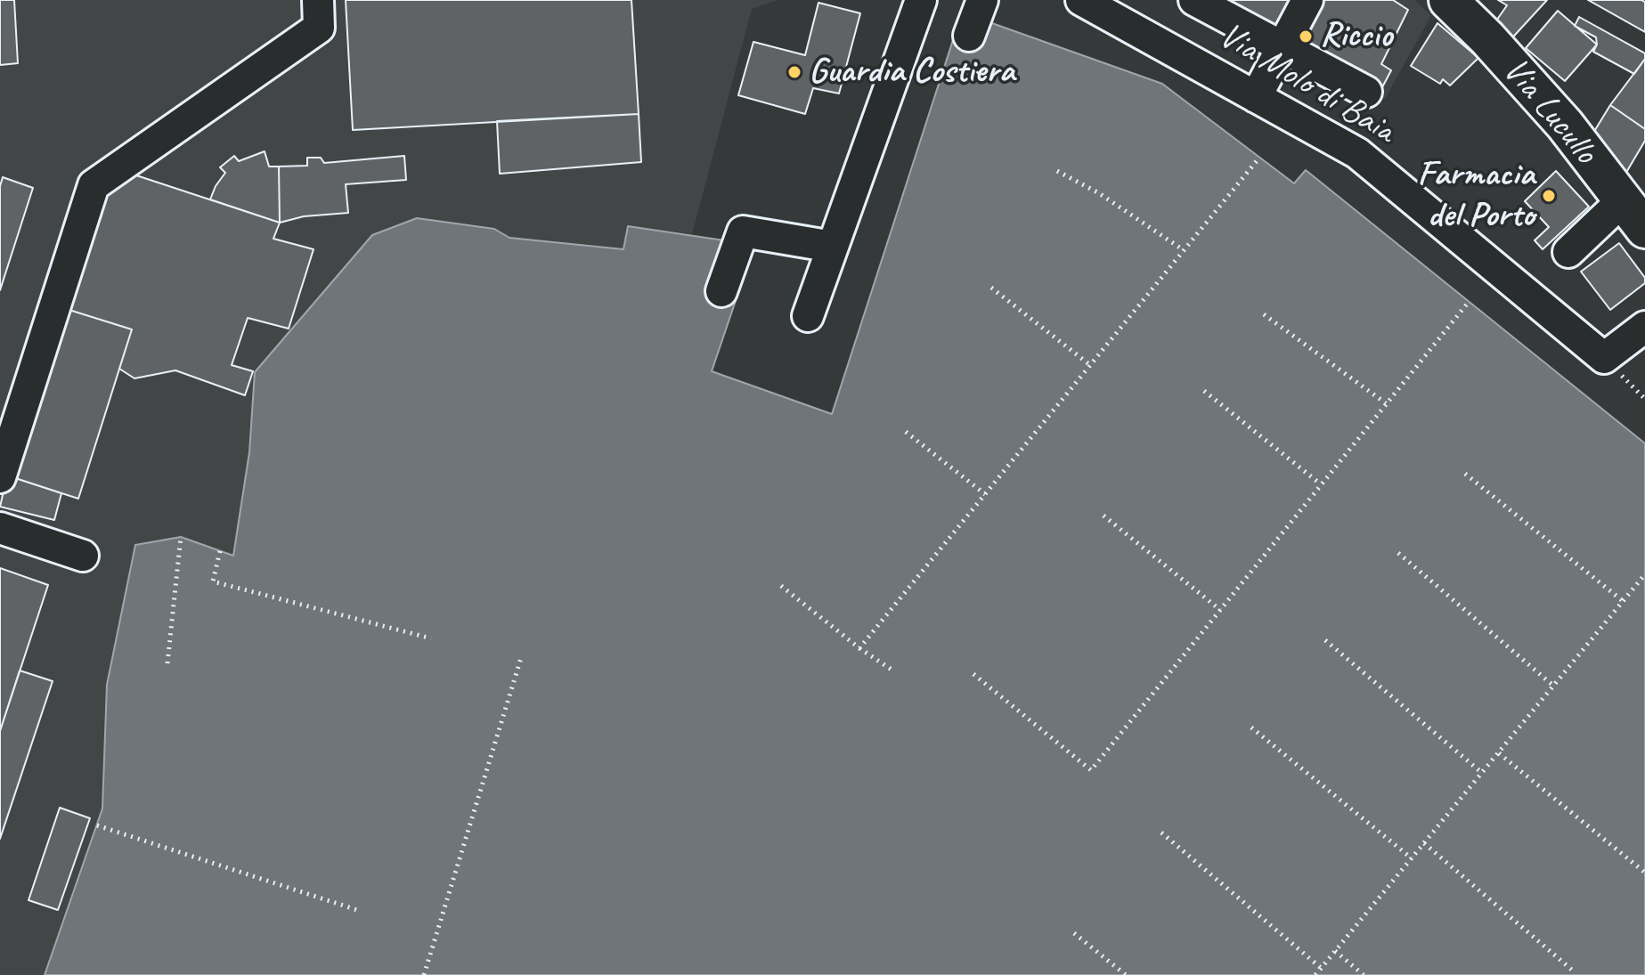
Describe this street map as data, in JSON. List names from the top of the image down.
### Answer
{
  "streets": {
    "main road": ["Via Lucullo"],
    "lane": ["Via Molo di Baia"]
  },
  "places": ["Riccio", "Guardia Costiera", "Farmacia del Porto"]
}
